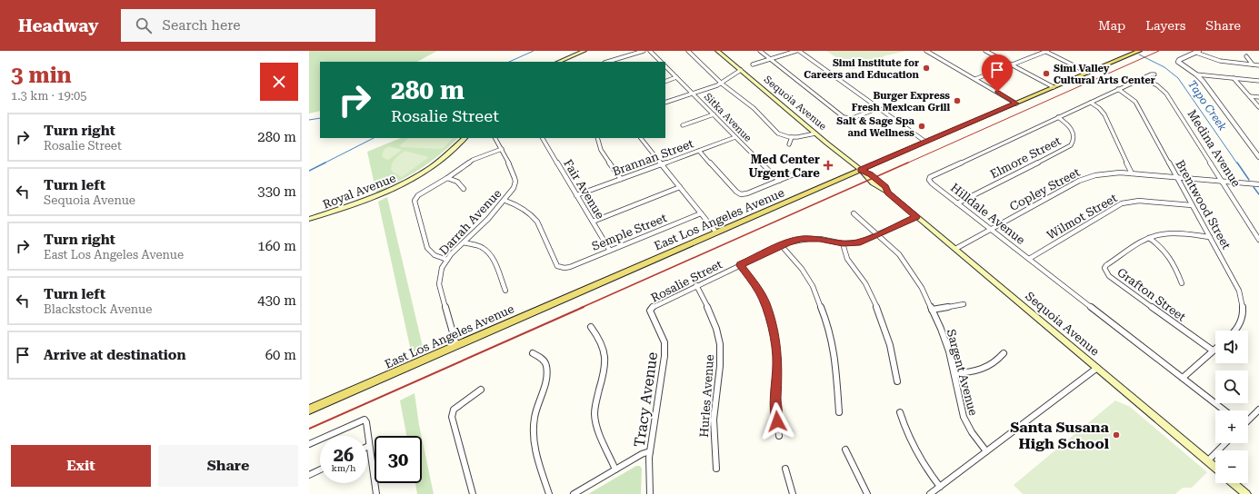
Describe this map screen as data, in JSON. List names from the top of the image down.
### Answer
{
  "streets": {
    "main road": ["Sequoia Avenue", "Royal Avenue", "East Los Angeles Avenue"],
    "street": [
      "Sitka Avenue",
      "Medina Avenue",
      "Brannan Street",
      "Elmore Street",
      "Fair Avenue",
      "Copley Street",
      "Brentwood Street",
      "Hilldale Avenue",
      "Wilmot Street",
      "Darrah Avenue",
      "Semple Street",
      "Rosalie Street",
      "Grafton Street",
      "Sargent Avenue",
      "Hurles Avenue",
      "Tracy Avenue"
    ]
  },
  "crossings": [
    ["Sequoia Avenue", "Copley Street"],
    ["Sequoia Avenue", "East Los Angeles Avenue"],
    ["Sequoia Avenue", "Rosalie Street"],
    ["Sitka Avenue", "Brannan Street"],
    ["Medina Avenue", "Copley Street"],
    ["Medina Avenue", "Hilldale Avenue"],
    ["Brannan Street", "Fair Avenue"],
    ["Elmore Street", "Hilldale Avenue"],
    ["Fair Avenue", "Semple Street"],
    ["Copley Street", "Brentwood Street"],
    ["Copley Street", "Hilldale Avenue"],
    ["Brentwood Street", "Hilldale Avenue"],
    ["Brentwood Street", "Wilmot Street"],
    ["Brentwood Street", "Grafton Street"],
    ["Hilldale Avenue", "Wilmot Street"],
    ["East Los Angeles Avenue", "Darrah Avenue"],
    ["Darrah Avenue", "Semple Street"],
    ["Rosalie Street", "Sargent Avenue"],
    ["Rosalie Street", "Hurles Avenue"],
    ["Rosalie Street", "Tracy Avenue"]
  ],
  "water": ["Tapo Creek"],
  "places": {
    "other": [
      "Simi Institute for Careers and Education",
      "Simi Valley Cultural Arts Center",
      "Burger Express Fresh Mexican Grill",
      "Salt & Sage Spa and Wellness",
      "Santa Susana High School"
    ],
    "health": ["Med Center Urgent Care"]
  },
  "page": {
    "header": "Headway",
    "search": "Search here",
    "nav": ["Map", "Layers", "Share"],
    "heading": ["3 min", "1.3 km · 19:05"],
    "turn": ["280 m", "Rosalie Street"],
    "list": [
      {
        "name": "Turn right",
        "note": "Rosalie Street",
        "value": "280 m"
      },
      {
        "name": "Turn left",
        "note": "Sequoia Avenue",
        "value": "330 m"
      },
      {
        "name": "Turn right",
        "note": "East Los Angeles Avenue",
        "value": "160 m"
      },
      {
        "name": "Turn left",
        "note": "Blackstock Avenue",
        "value": "430 m"
      },
      {
        "name": "Arrive at destination",
        "value": "60 m"
      }
    ],
    "map_buttons": ["+", "−"],
    "speed": "26 km/h",
    "limit": "30",
    "buttons": ["Exit", "Share"]
  }
}
